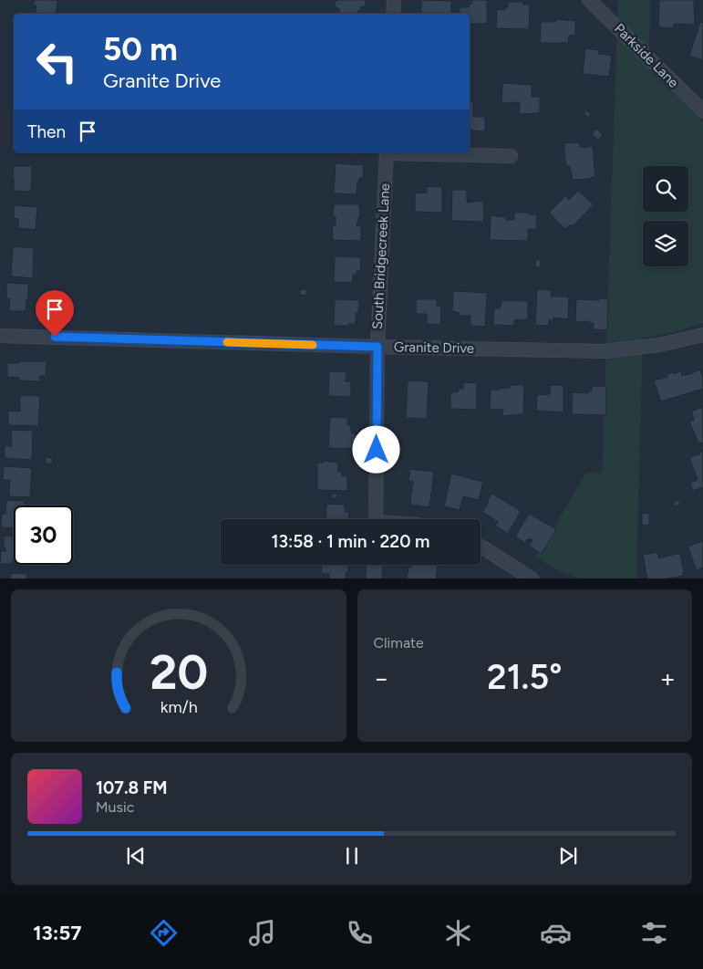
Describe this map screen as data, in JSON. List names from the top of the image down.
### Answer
{
  "streets": {
    "street": ["Parkside Lane", "South Bridgecreek Lane", "Granite Drive"]
  },
  "crossings": [
    ["South Bridgecreek Lane", "Granite Drive"]
  ],
  "page": {
    "turn": ["50 m", "Granite Drive"],
    "then": "Then",
    "limit": "30",
    "trip": "13:58 · 1 min · 220 m",
    "tile": "Climate",
    "heat": ["−", "21.5°", "+"],
    "song": ["107.8 FM", "Music"],
    "tabs": "13:57",
    "gauge": ["20", "km/h"]
  }
}
